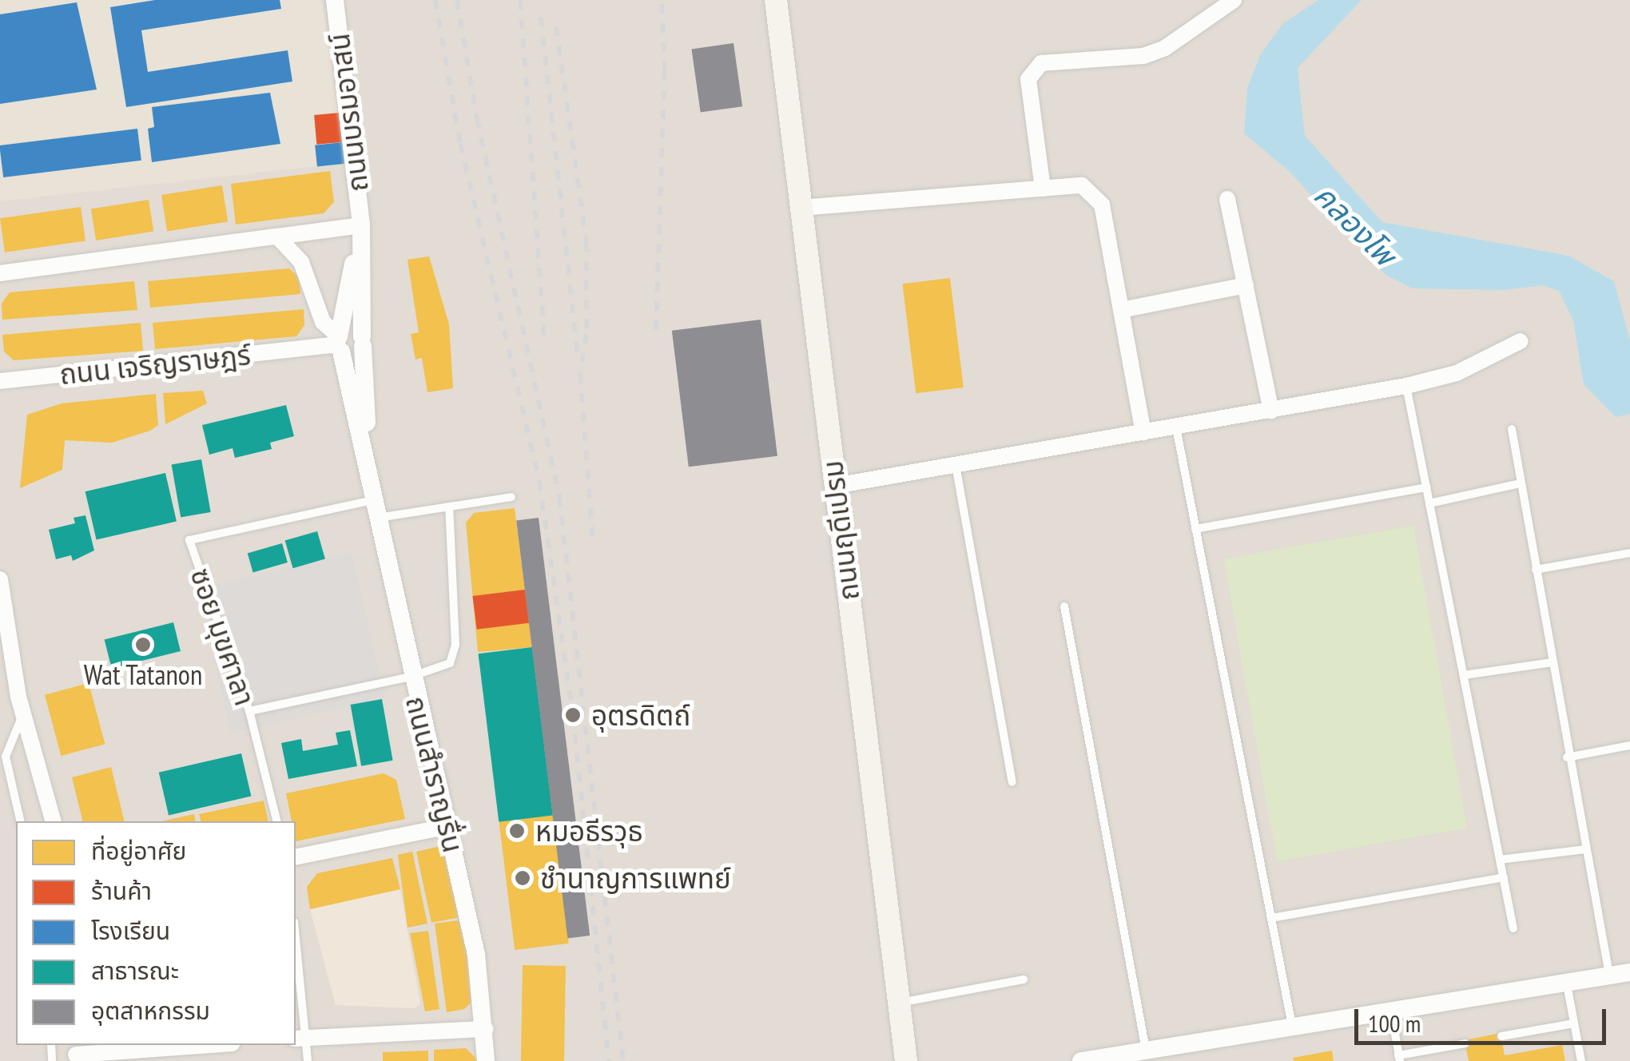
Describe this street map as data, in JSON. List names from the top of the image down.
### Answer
{
  "streets": {
    "main road": ["ถนนฤดีเปรม"],
    "street": ["ถนนบรมอาสน์", "ถนน เจริญราษฎร์", "ถนนสำราญรื่น"],
    "lane": ["ซอย มุขศาลา"]
  },
  "crossings": [
    ["ถนนบรมอาสน์", "ถนน เจริญราษฎร์"],
    ["ถนนบรมอาสน์", "ถนนสำราญรื่น"],
    ["ถนน เจริญราษฎร์", "ถนนสำราญรื่น"],
    ["ซอย มุขศาลา", "ถนนสำราญรื่น"]
  ],
  "water": ["คลองโพ"],
  "places": [
    "Wat Tatanon",
    "อุตรดิตถ์",
    "หมอธีรวุธ",
    "ชำนาญการแพทย์"
  ],
  "legend": [
    "ที่อยู่อาศัย",
    "ร้านค้า",
    "โรงเรียน",
    "สาธารณะ",
    "อุตสาหกรรม"
  ],
  "scale_bar": "100 m"
}
